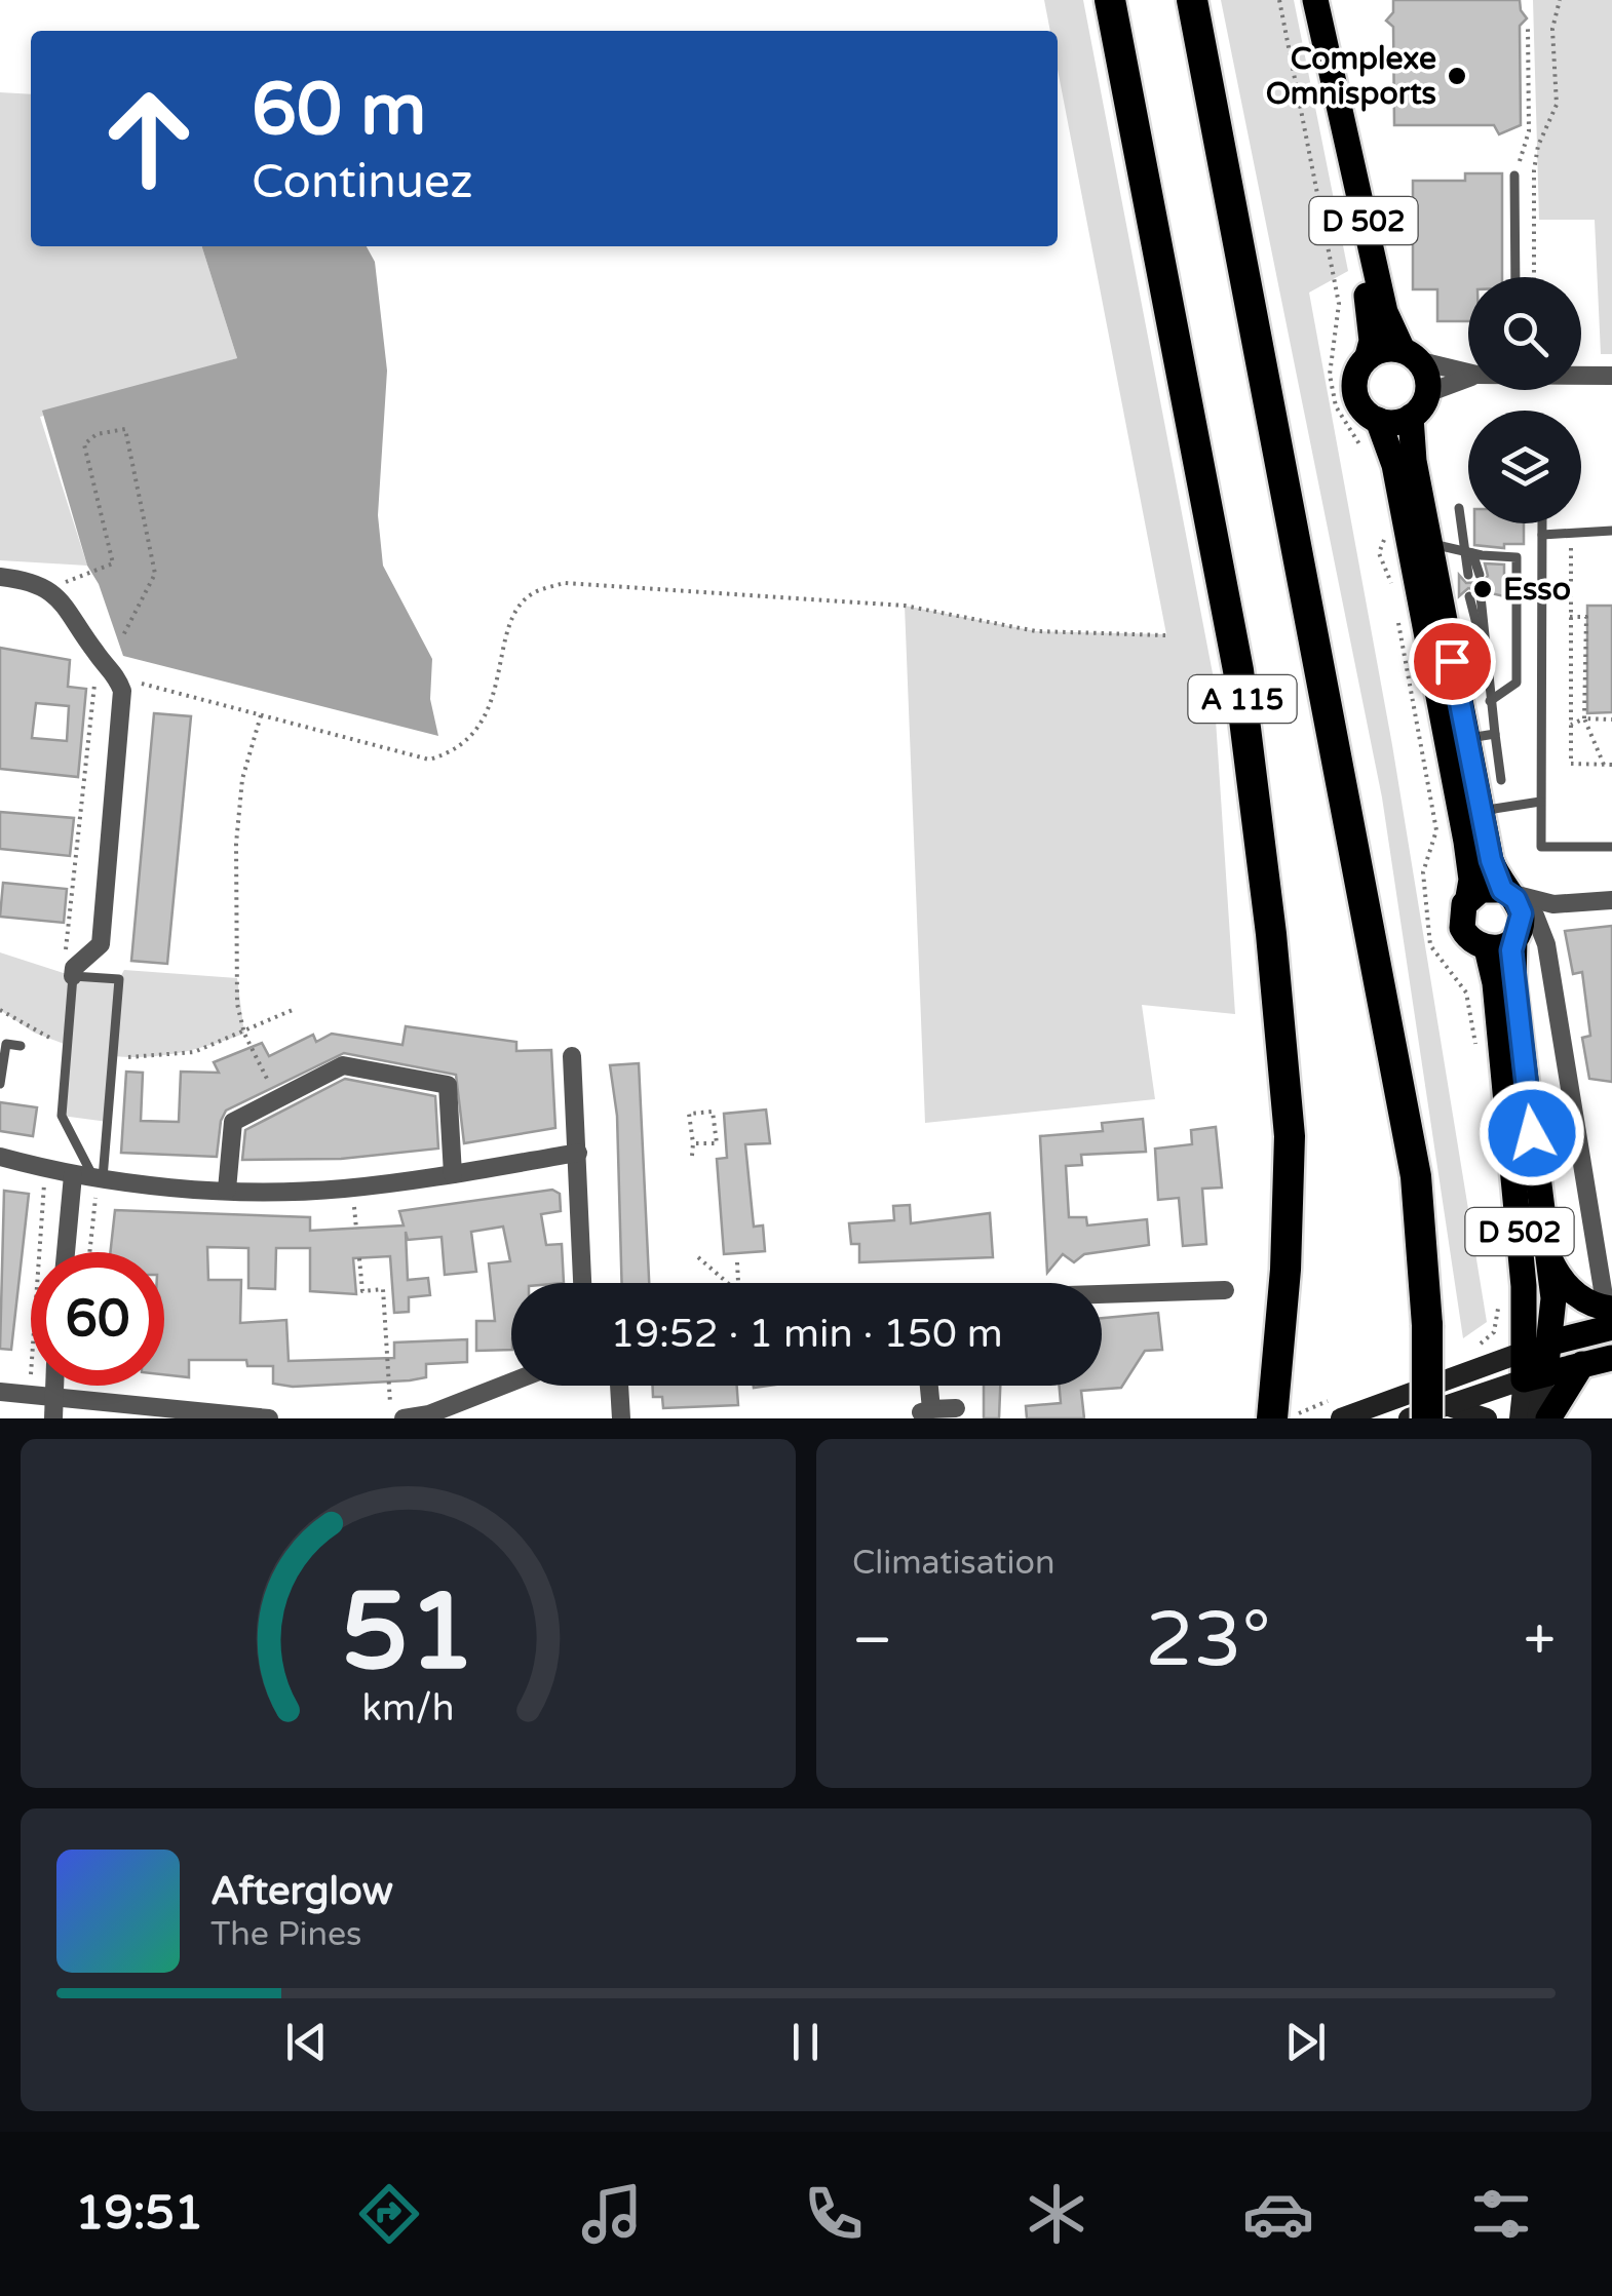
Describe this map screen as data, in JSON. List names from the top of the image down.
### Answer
{
  "streets": {
    "highway": ["A 115"],
    "main road": ["D 502"]
  },
  "places": ["Complexe Omnisports", "Esso"],
  "page": {
    "turn": ["60 m", "Continuez"],
    "limit": "60",
    "trip": "19:52 · 1 min · 150 m",
    "tile": "Climatisation",
    "heat": ["−", "23°", "+"],
    "song": ["Afterglow", "The Pines"],
    "tabs": "19:51",
    "gauge": ["51", "km/h"]
  }
}
